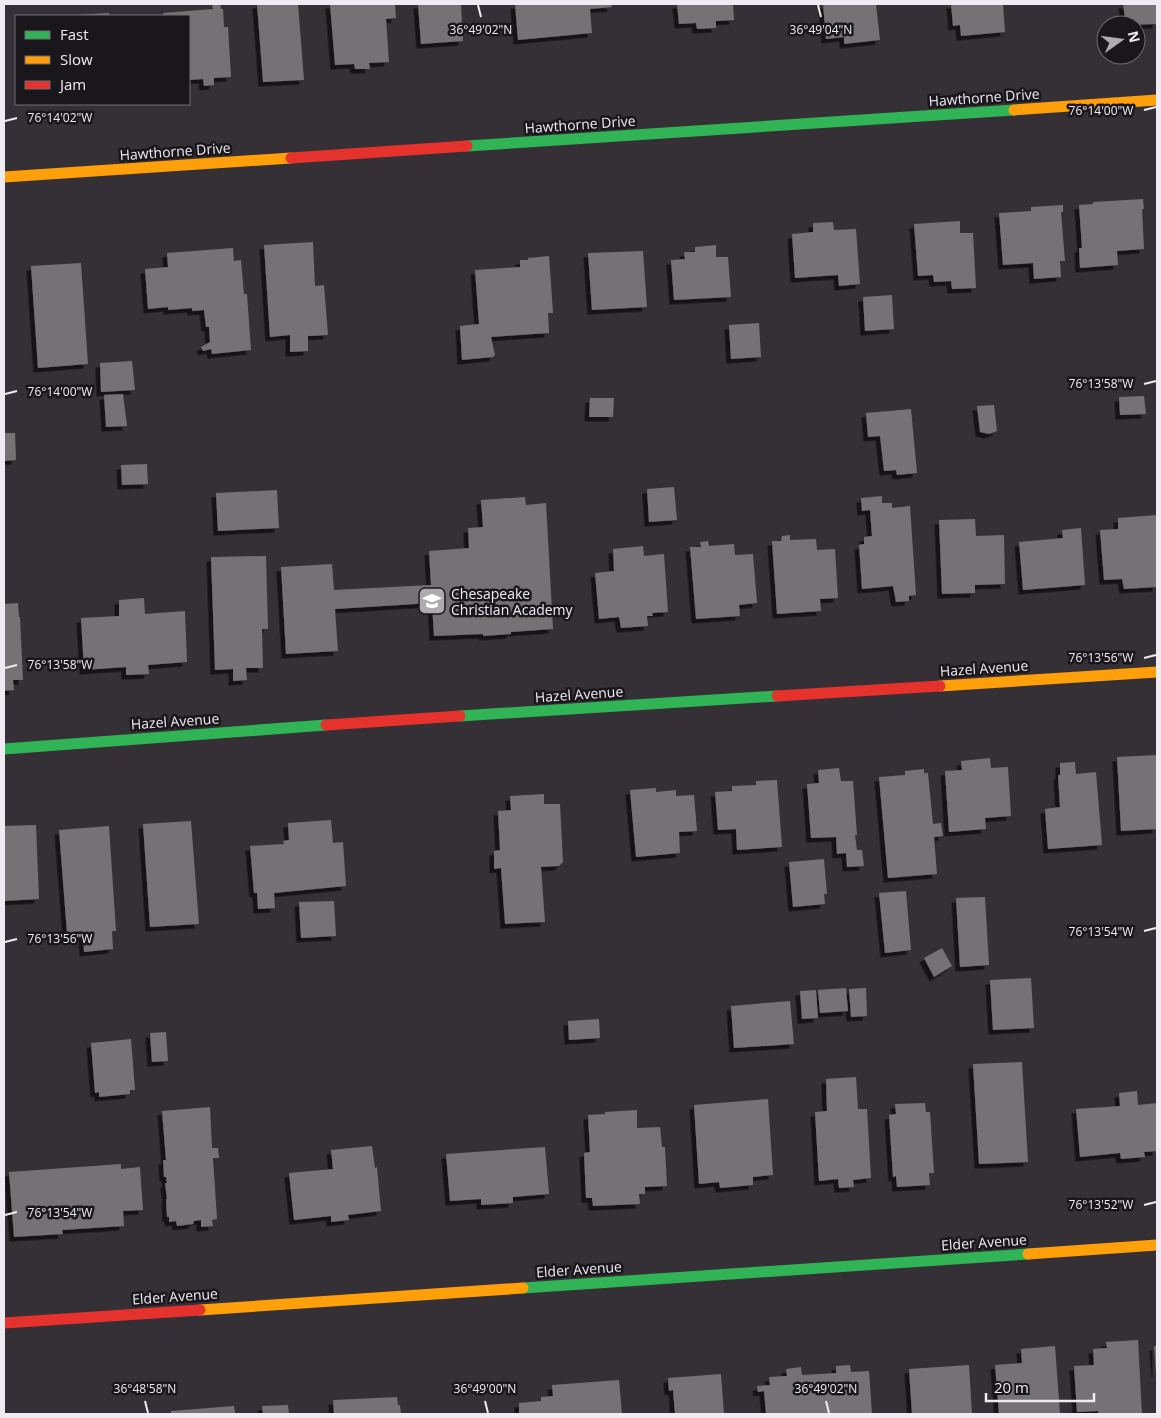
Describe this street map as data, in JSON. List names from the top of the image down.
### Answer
{
  "streets": {
    "street": ["Hawthorne Drive", "Hazel Avenue", "Elder Avenue"]
  },
  "places": {
    "school or university": ["Chesapeake Christian Academy"]
  },
  "legend": ["Fast", "Slow", "Jam"],
  "scale_bar": "20 m",
  "north": "right",
  "coordinates": [
    "36°49'02\"N",
    "36°49'04\"N",
    "76°14'00\"W",
    "76°14'02\"W",
    "76°13'58\"W",
    "76°13'56\"W",
    "76°13'54\"W",
    "76°13'52\"W",
    "36°48'58\"N",
    "36°49'00\"N"
  ]
}
